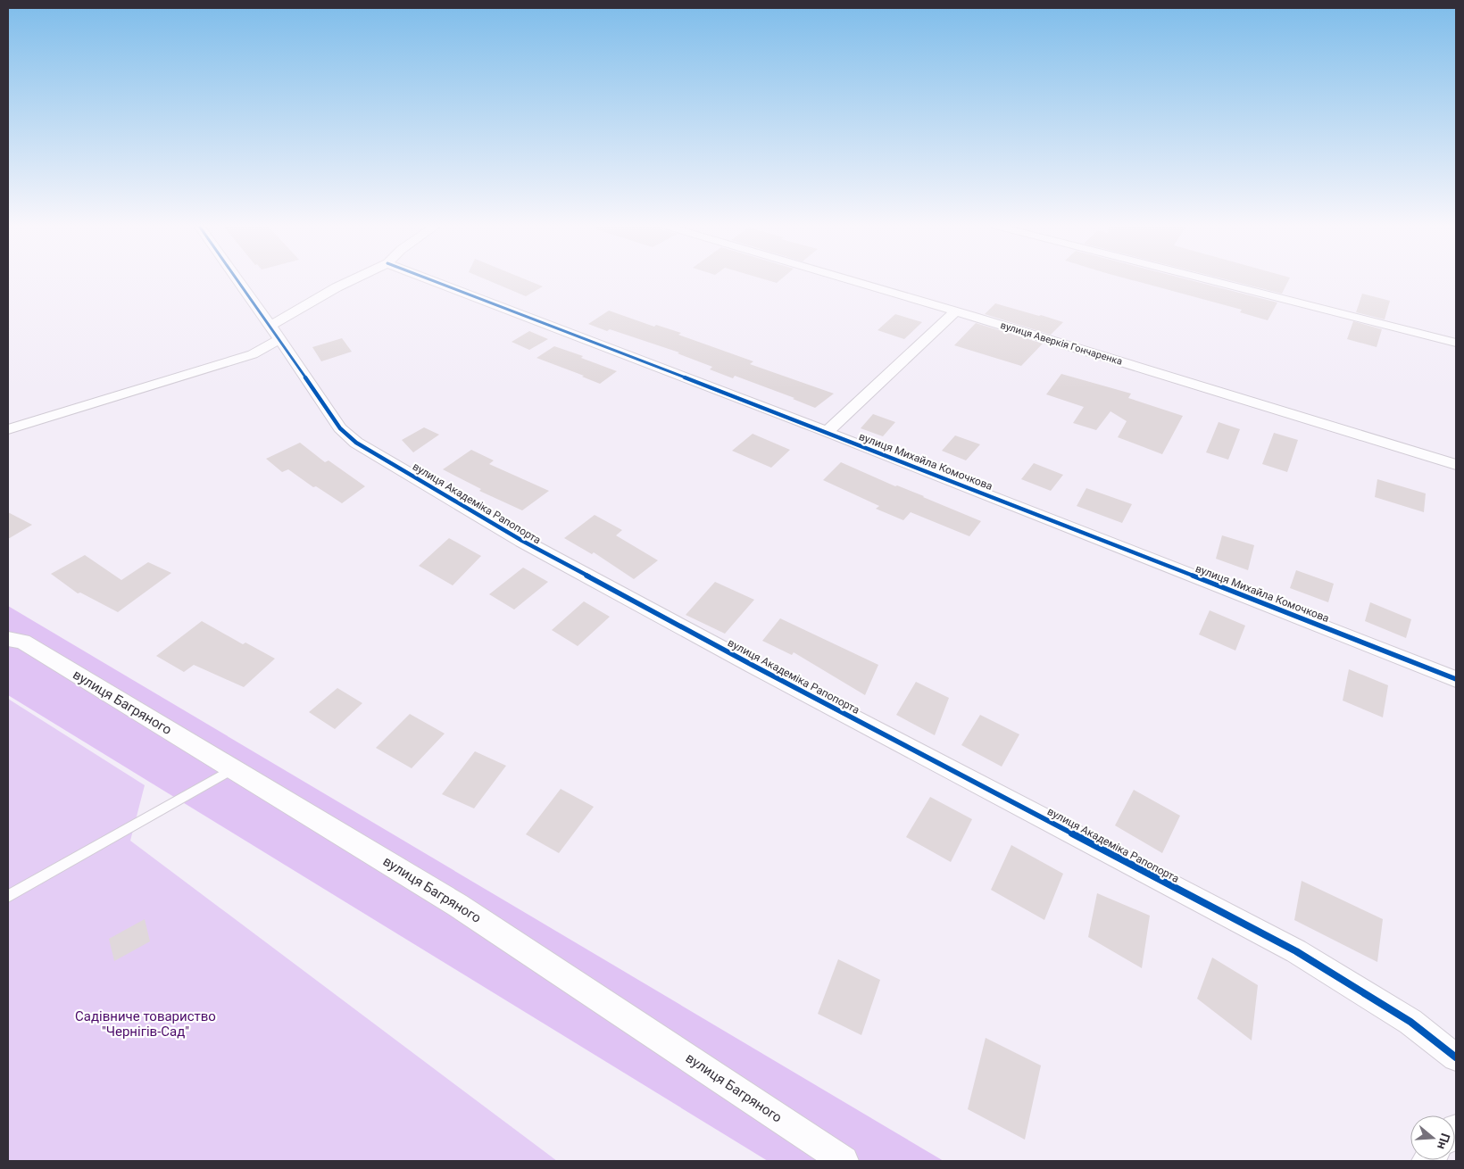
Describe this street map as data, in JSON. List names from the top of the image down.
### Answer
{
  "streets": {
    "street": [
      "вулиця Аверкія Гончаренка",
      "вулиця Михайла Комочкова",
      "вулиця Академіка Рапопорта",
      "вулиця Багряного"
    ]
  },
  "parks": ["Садівниче товариство \"Чернігів-Сад\""],
  "north": "right"
}
